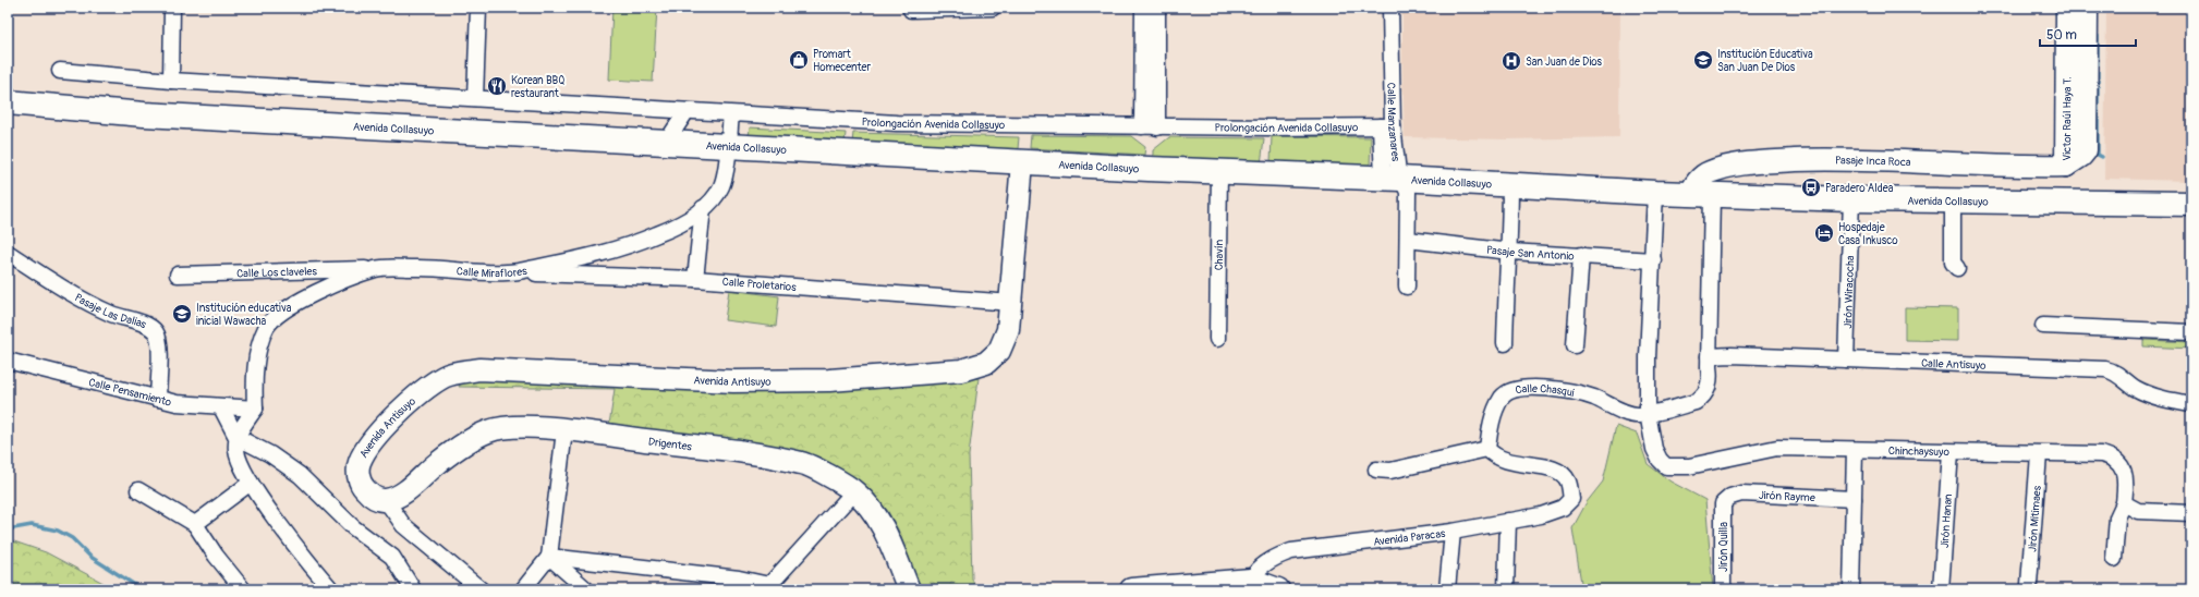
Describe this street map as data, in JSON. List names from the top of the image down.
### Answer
{
  "streets": {
    "main road": ["Avenida Collasuyo"],
    "street": [
      "Victor Raúl Haya T.",
      "Calle Manzanares",
      "Prolongación Avenida Collasuyo",
      "Pasaje Inca Roca",
      "Pasaje San Antonio",
      "Chavín",
      "Calle Miraflores",
      "Calle Los claveles",
      "Calle Proletarios",
      "Jirón Wiracocha",
      "Pasaje Las Dalias",
      "Calle Antisuyo",
      "Avenida Antisuyo",
      "Calle Pensamiento",
      "Calle Chasqui",
      "Drigentes",
      "Chinchaysuyo",
      "Jirón Rayme",
      "Jirón Mitimaes",
      "Jirón Hanan",
      "Avenida Paracas",
      "Jirón Quilla"
    ]
  },
  "crossings": [
    ["Victor Raúl Haya T.", "Pasaje Inca Roca"],
    ["Calle Manzanares", "Prolongación Avenida Collasuyo"],
    ["Calle Manzanares", "Avenida Collasuyo"],
    ["Calle Manzanares", "Pasaje San Antonio"],
    ["Prolongación Avenida Collasuyo", "Calle Miraflores"],
    ["Avenida Collasuyo", "Pasaje Inca Roca"],
    ["Avenida Collasuyo", "Chavín"],
    ["Avenida Collasuyo", "Calle Miraflores"],
    ["Avenida Collasuyo", "Jirón Wiracocha"],
    ["Avenida Collasuyo", "Avenida Antisuyo"],
    ["Calle Miraflores", "Calle Los claveles"],
    ["Calle Miraflores", "Calle Proletarios"],
    ["Calle Miraflores", "Calle Pensamiento"],
    ["Calle Proletarios", "Avenida Antisuyo"],
    ["Jirón Wiracocha", "Calle Antisuyo"],
    ["Pasaje Las Dalias", "Calle Pensamiento"],
    ["Calle Antisuyo", "Calle Chasqui"],
    ["Avenida Antisuyo", "Drigentes"],
    ["Calle Chasqui", "Chinchaysuyo"],
    ["Calle Chasqui", "Avenida Paracas"],
    ["Chinchaysuyo", "Jirón Mitimaes"],
    ["Chinchaysuyo", "Jirón Hanan"],
    ["Jirón Rayme", "Jirón Quilla"]
  ],
  "places": {
    "shop": ["Promart Homecenter"],
    "school or university": ["Institución Educativa San Juan De Dios", "Institución educativa inicial Wawacha"],
    "hospital": ["San Juan de Dios"],
    "restaurant": ["Korean BBQ restaurant"],
    "bus stop": ["Paradero Aldea"],
    "hotel": ["Hospedaje Casa Inkusco"]
  },
  "scale_bar": "50 m"
}
